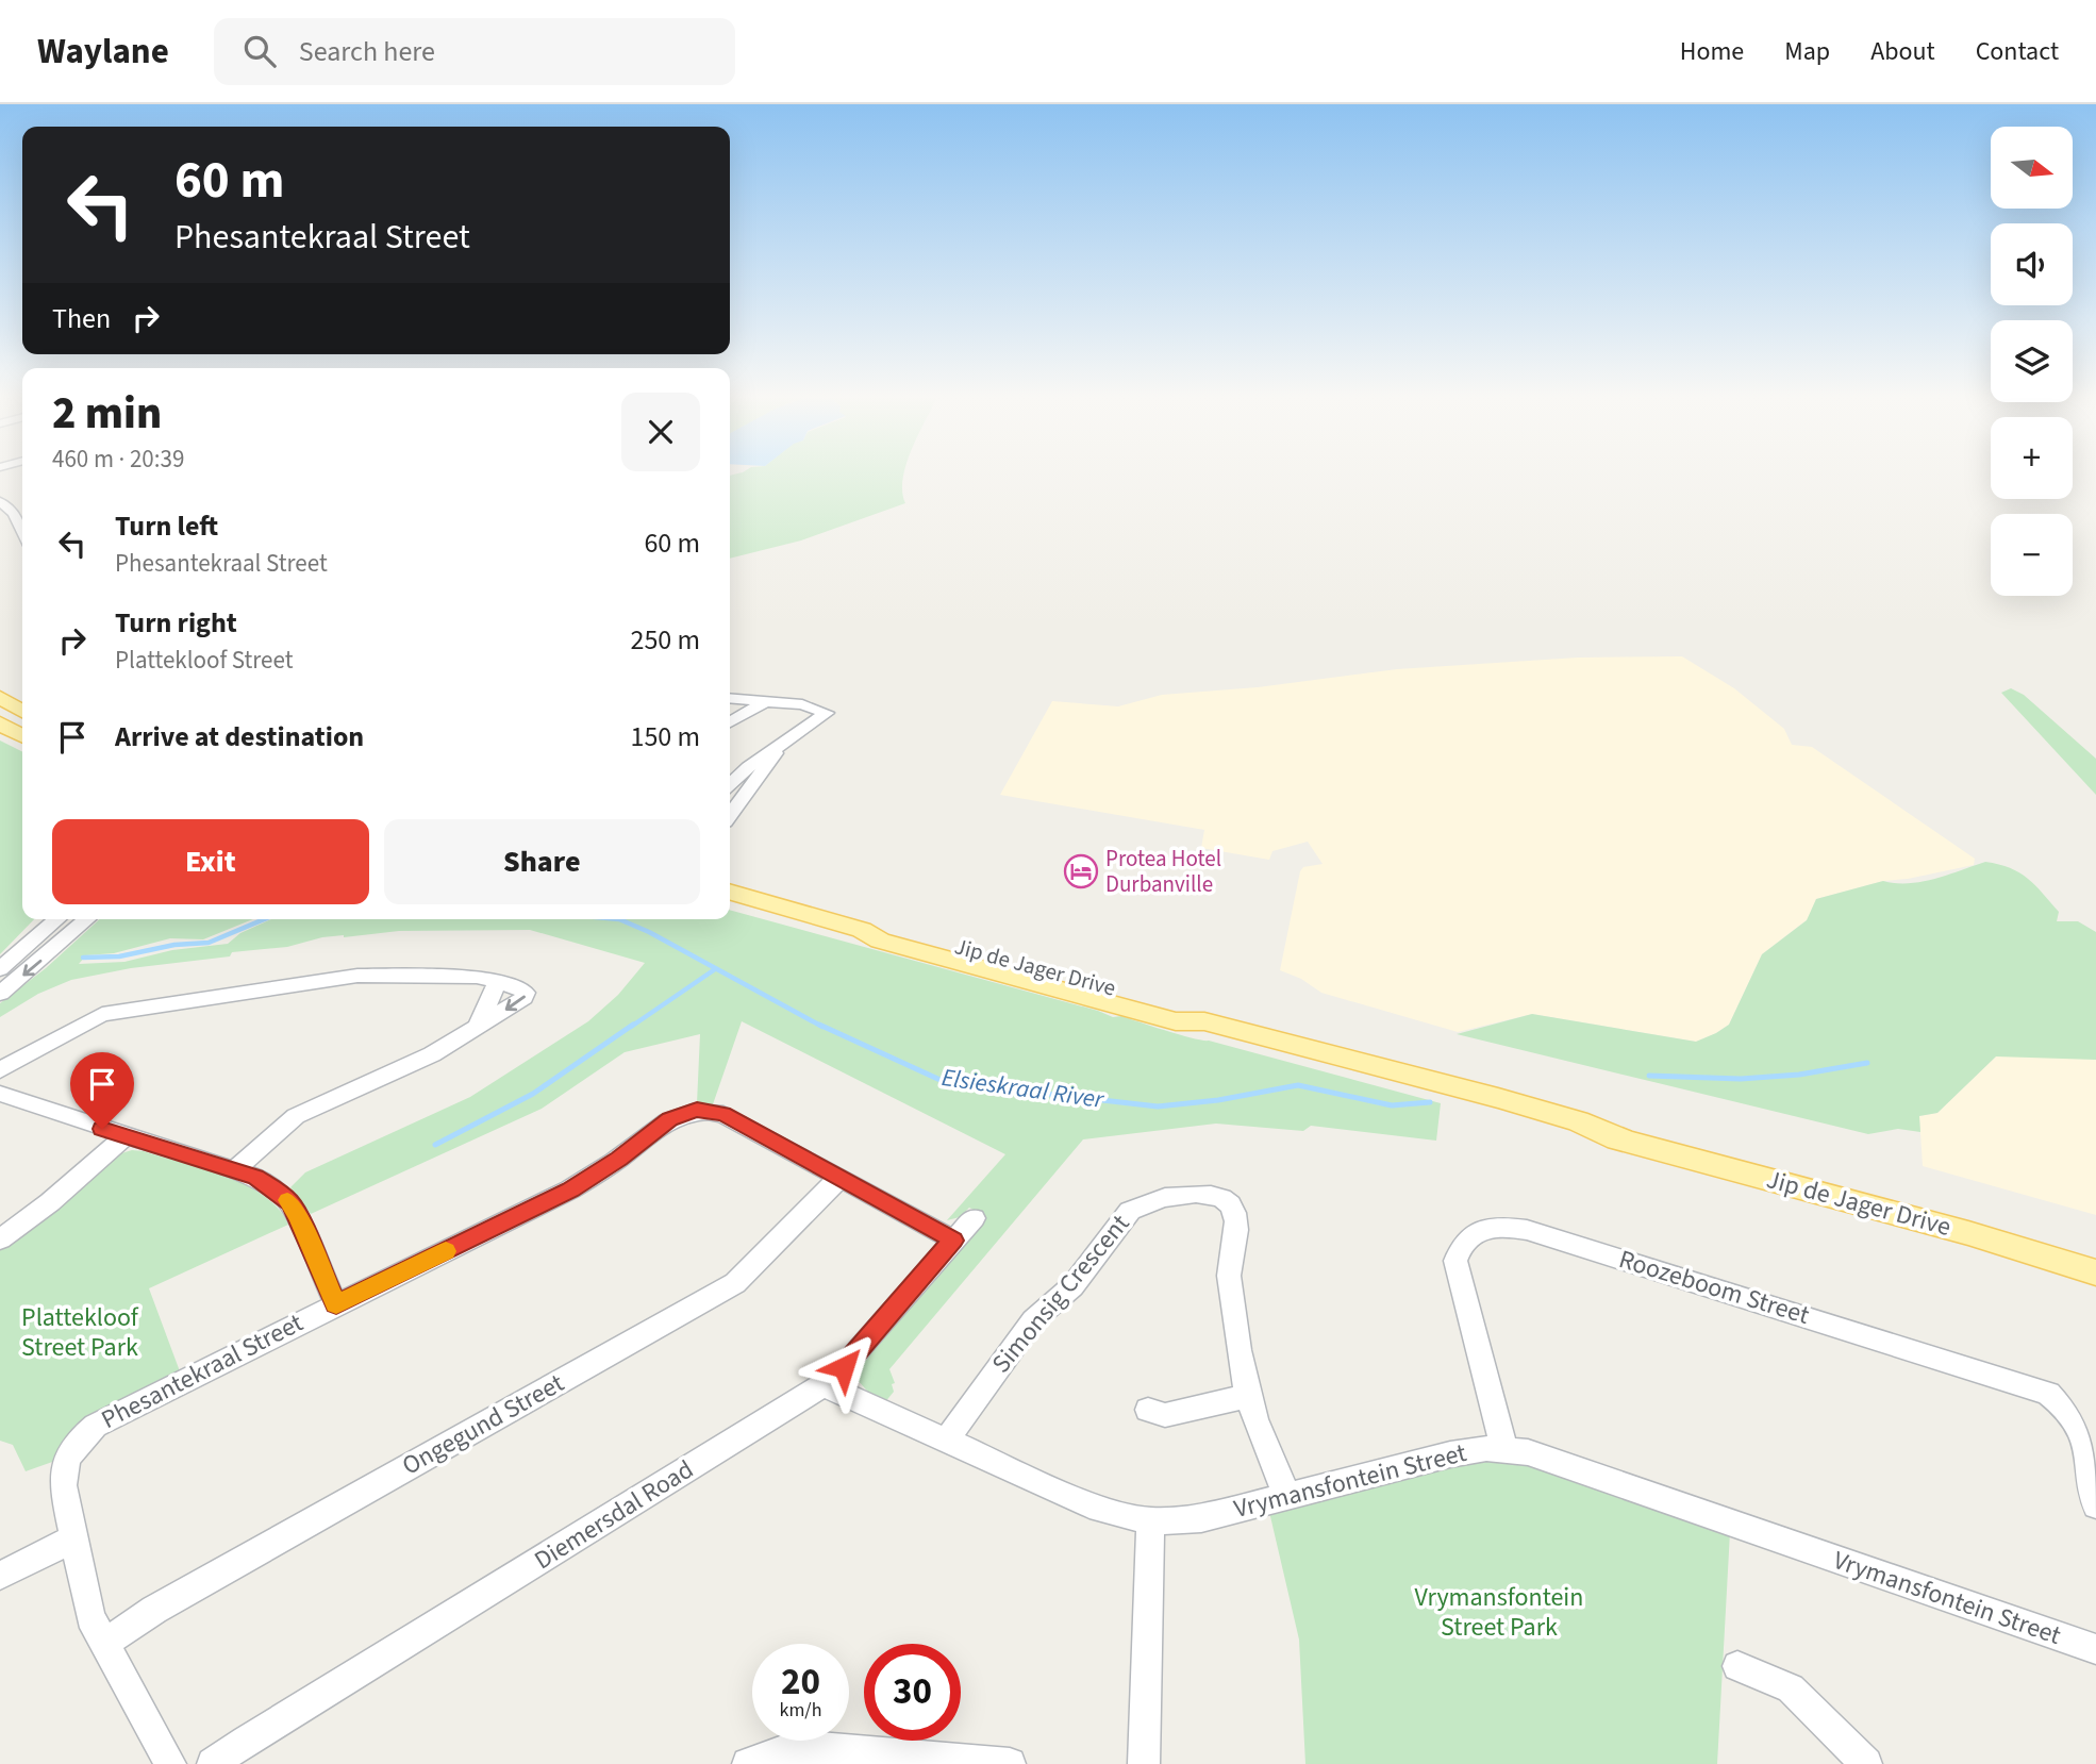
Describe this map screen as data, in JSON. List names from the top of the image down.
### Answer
{
  "streets": {
    "main road": ["Jip de Jager Drive"],
    "street": [
      "Roozeboom Street",
      "Simonsig Crescent",
      "Phesantekraal Street",
      "Ongegund Street",
      "Vrymansfontein Street",
      "Diemersdal Road"
    ]
  },
  "crossings": [
    ["Roozeboom Street", "Vrymansfontein Street"],
    ["Simonsig Crescent", "Vrymansfontein Street"],
    ["Phesantekraal Street", "Ongegund Street"],
    ["Phesantekraal Street", "Diemersdal Road"],
    ["Vrymansfontein Street", "Diemersdal Road"]
  ],
  "water": ["Elsieskraal River"],
  "parks": ["Plattekloof Street Park", "Vrymansfontein Street Park"],
  "places": {
    "hotel": ["Protea Hotel Durbanville"]
  },
  "north": "right",
  "page": {
    "header": "Waylane",
    "search": "Search here",
    "nav": [
      "Home",
      "Map",
      "About",
      "Contact"
    ],
    "map_buttons": ["+", "−"],
    "turn": ["60 m", "Phesantekraal Street"],
    "then": "Then",
    "heading": ["2 min", "460 m · 20:39"],
    "list": [
      {
        "name": "Turn left",
        "note": "Phesantekraal Street",
        "value": "60 m"
      },
      {
        "name": "Turn right",
        "note": "Plattekloof Street",
        "value": "250 m"
      },
      {
        "name": "Arrive at destination",
        "value": "150 m"
      }
    ],
    "buttons": ["Exit", "Share"],
    "speed": "20 km/h",
    "limit": "30"
  }
}
